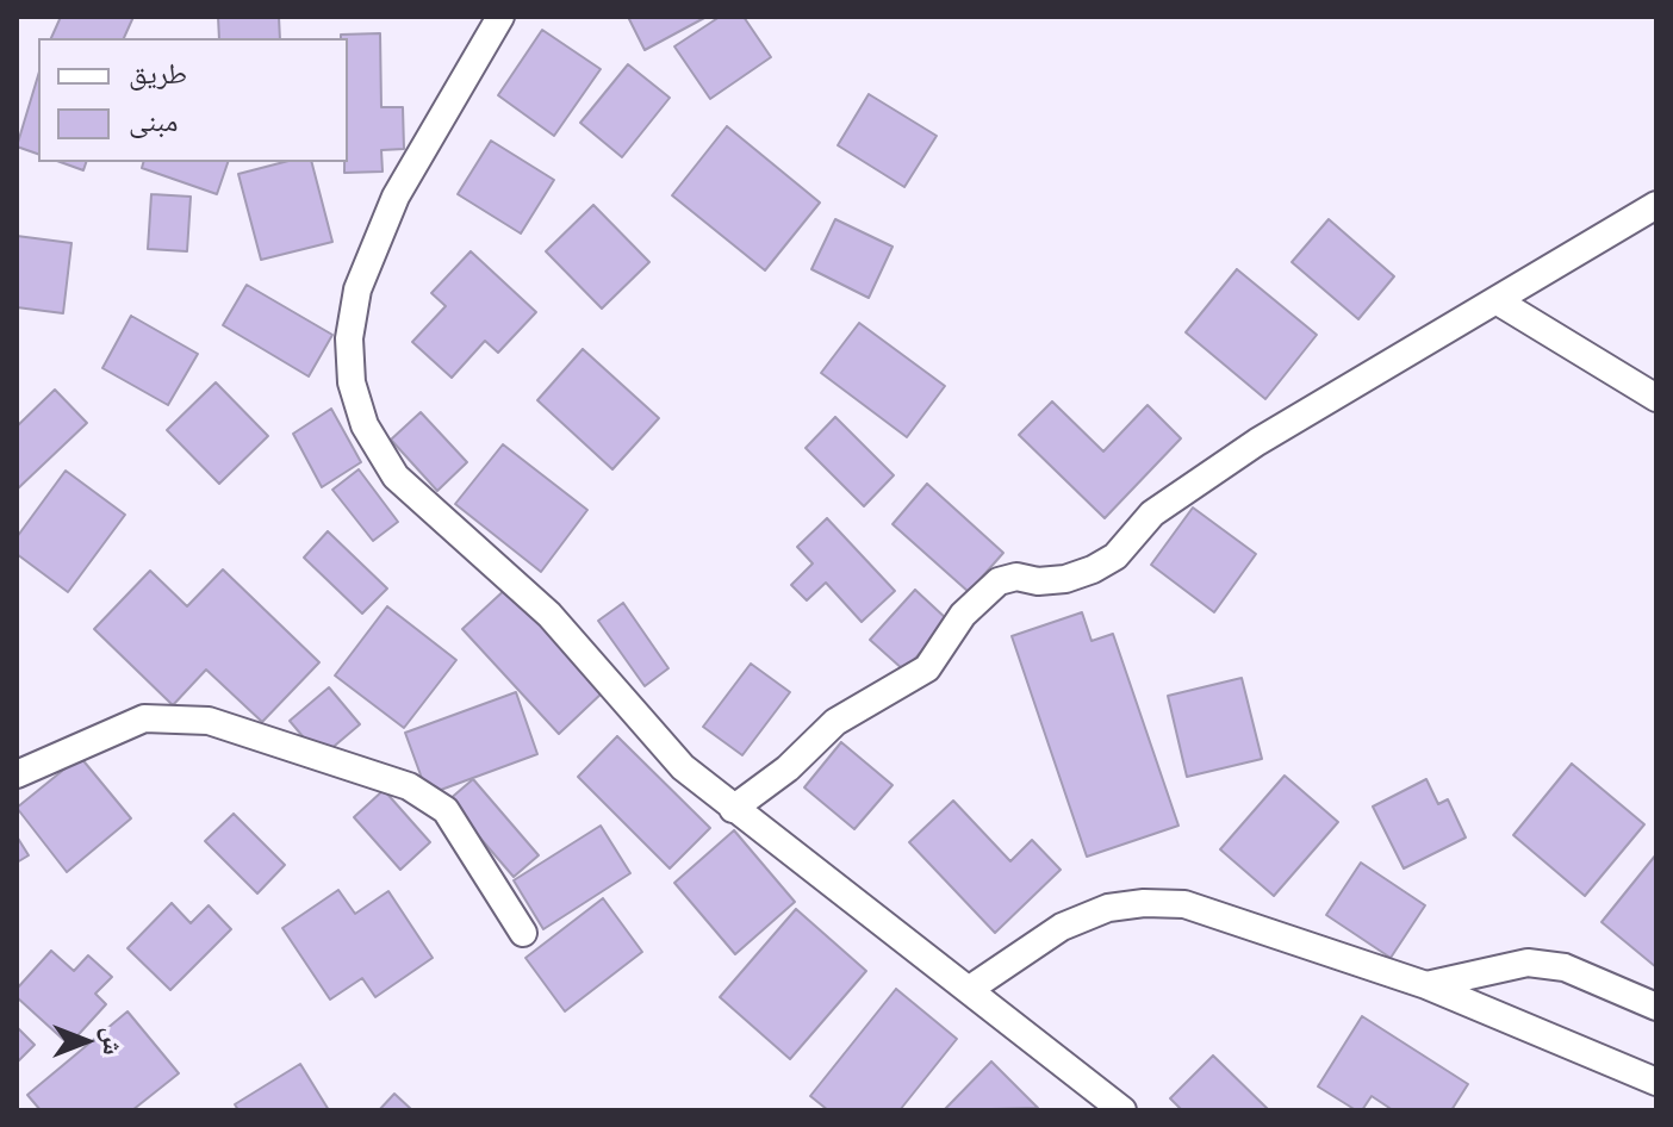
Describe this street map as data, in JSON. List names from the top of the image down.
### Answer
{
  "legend": ["طريق", "مبنى"],
  "north": "right"
}
